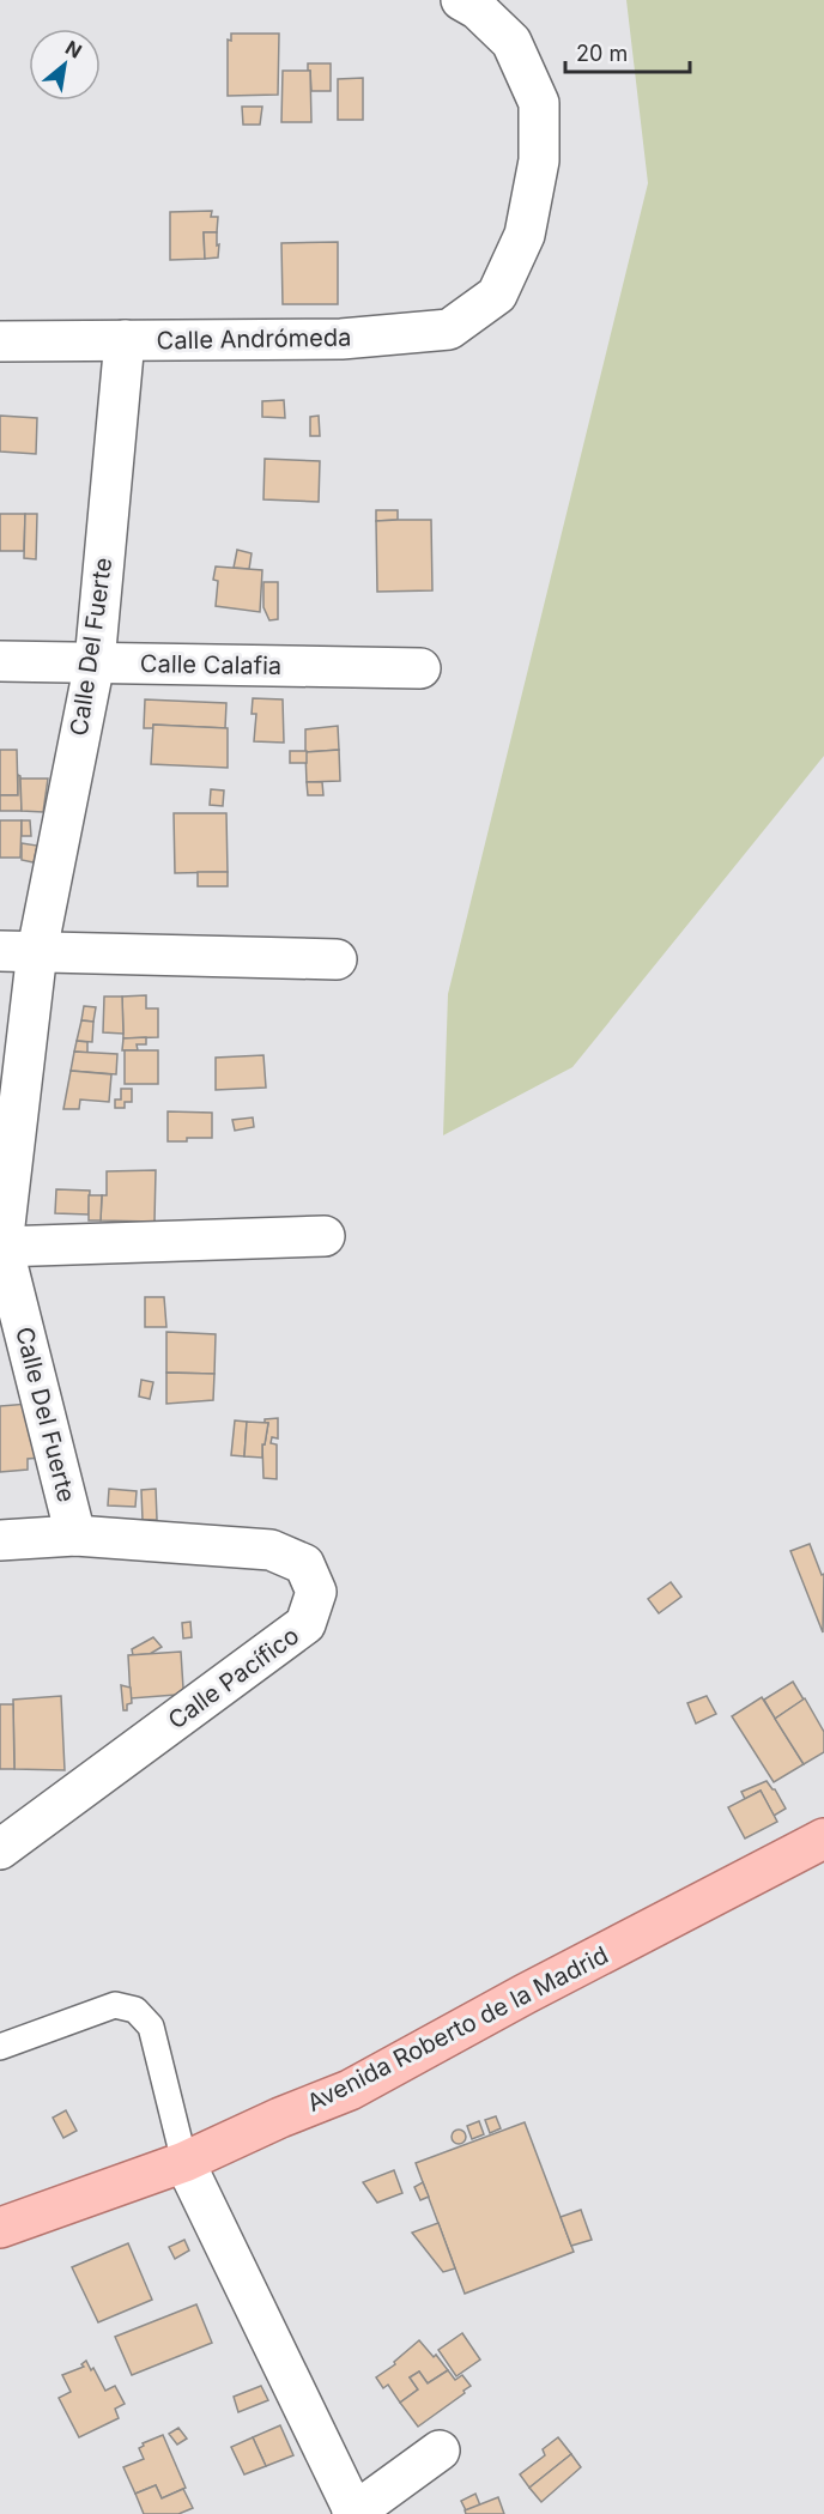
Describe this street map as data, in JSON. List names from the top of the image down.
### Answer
{
  "streets": {
    "main road": ["Avenida Roberto de la Madrid"],
    "street": [
      "Calle Andrómeda",
      "Calle Del Fuerte",
      "Calle Calafia",
      "Calle Pacífico"
    ]
  },
  "crossings": [
    ["Calle Andrómeda", "Calle Del Fuerte"],
    ["Calle Del Fuerte", "Calle Calafia"],
    ["Calle Del Fuerte", "Calle Pacífico"]
  ],
  "scale_bar": "20 m",
  "north": "top right"
}
